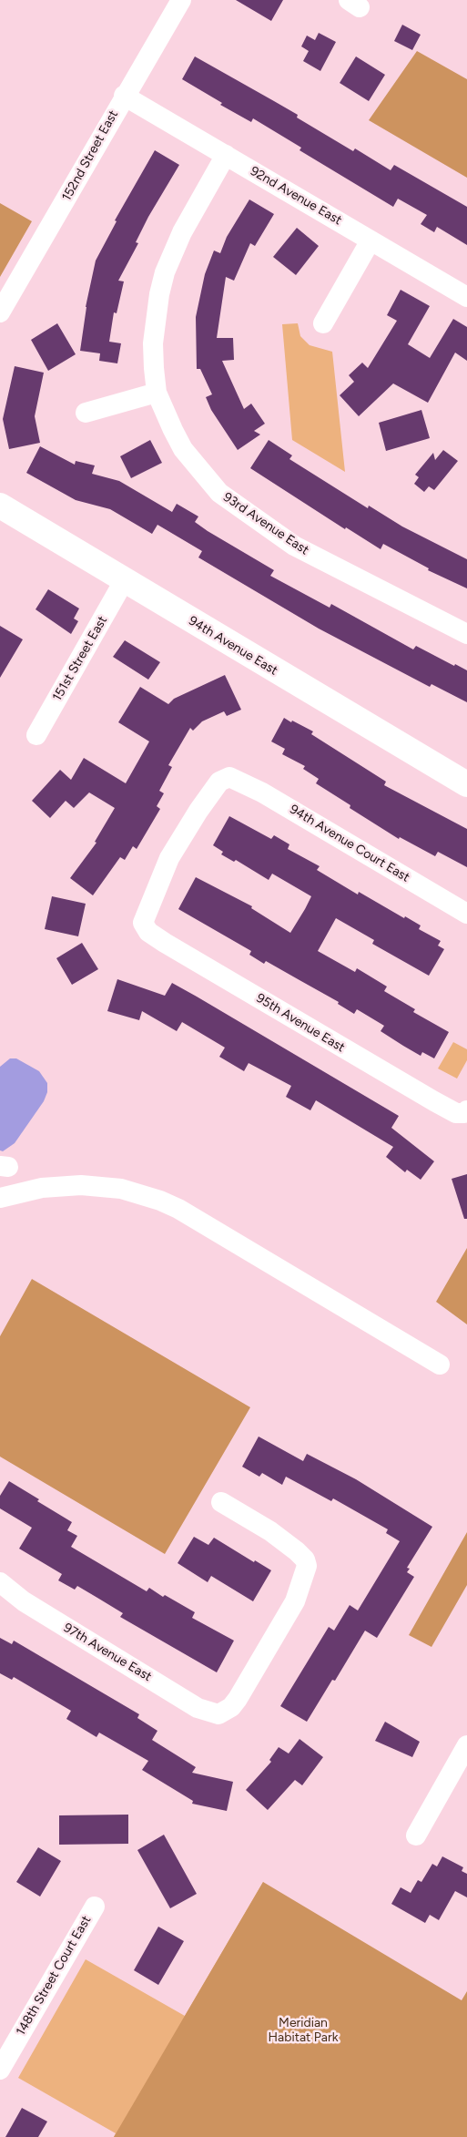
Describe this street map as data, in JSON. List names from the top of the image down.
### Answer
{
  "streets": {
    "main road": ["94th Avenue East"],
    "street": [
      "152nd Street East",
      "92nd Avenue East",
      "93rd Avenue East",
      "151st Street East",
      "94th Avenue Court East",
      "95th Avenue East",
      "97th Avenue East",
      "148th Street Court East"
    ]
  },
  "crossings": [
    ["152nd Street East", "92nd Avenue East"],
    ["94th Avenue East", "151st Street East"],
    ["94th Avenue Court East", "95th Avenue East"]
  ],
  "parks": ["Meridian Habitat Park"]
}
